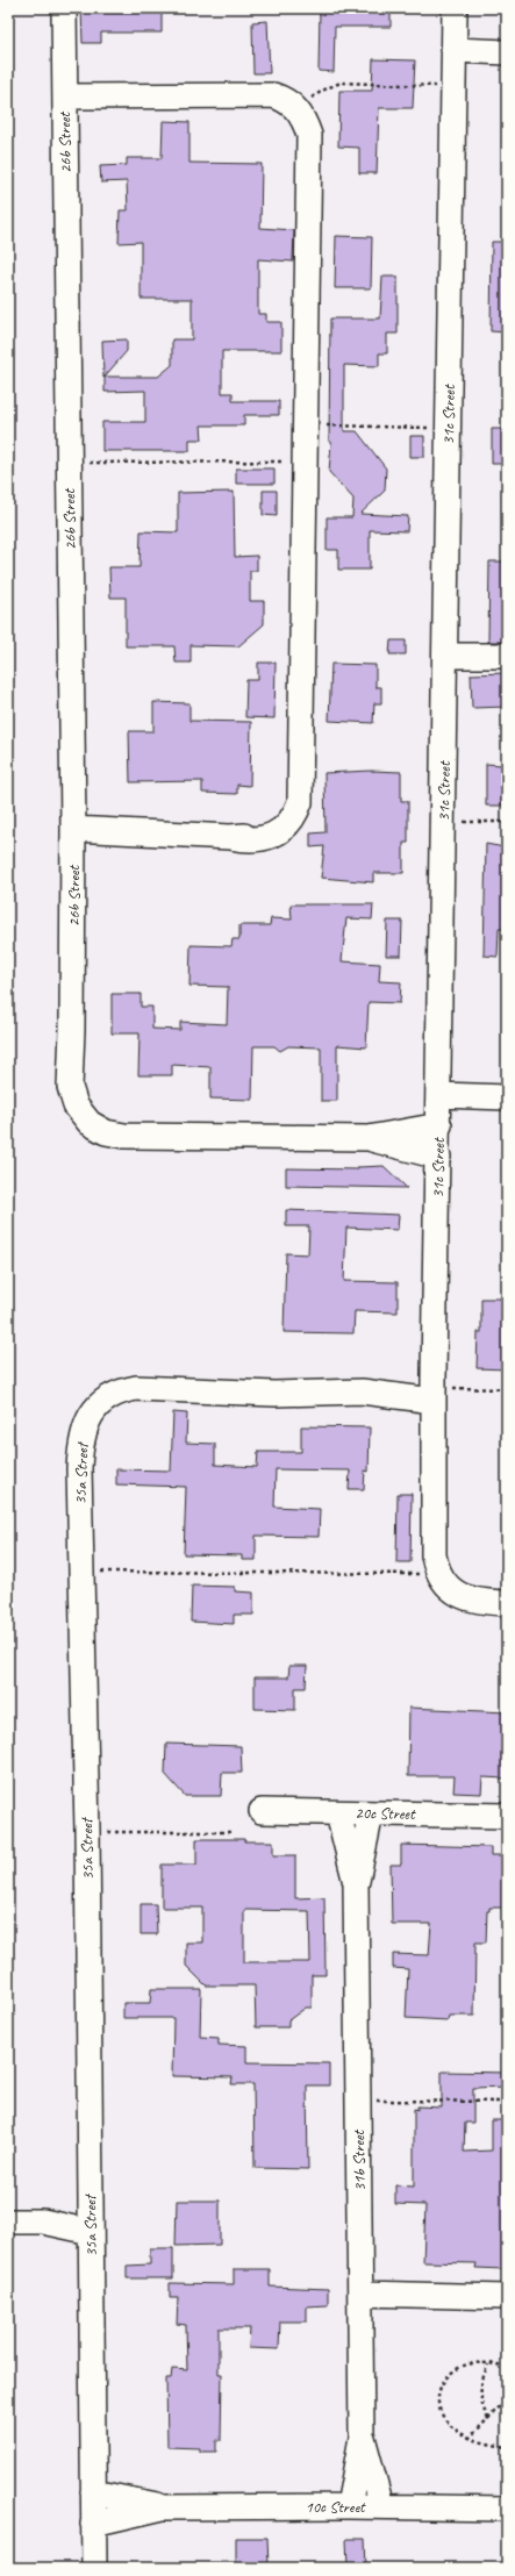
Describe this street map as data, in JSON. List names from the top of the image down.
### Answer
{
  "streets": {
    "street": [
      "26b Street",
      "31c Street",
      "35a Street",
      "20c Street",
      "31b Street",
      "10c Street"
    ]
  },
  "crossings": [
    ["26b Street", "31c Street"],
    ["31c Street", "35a Street"],
    ["35a Street", "10c Street"],
    ["20c Street", "31b Street"],
    ["31b Street", "10c Street"]
  ]
}
